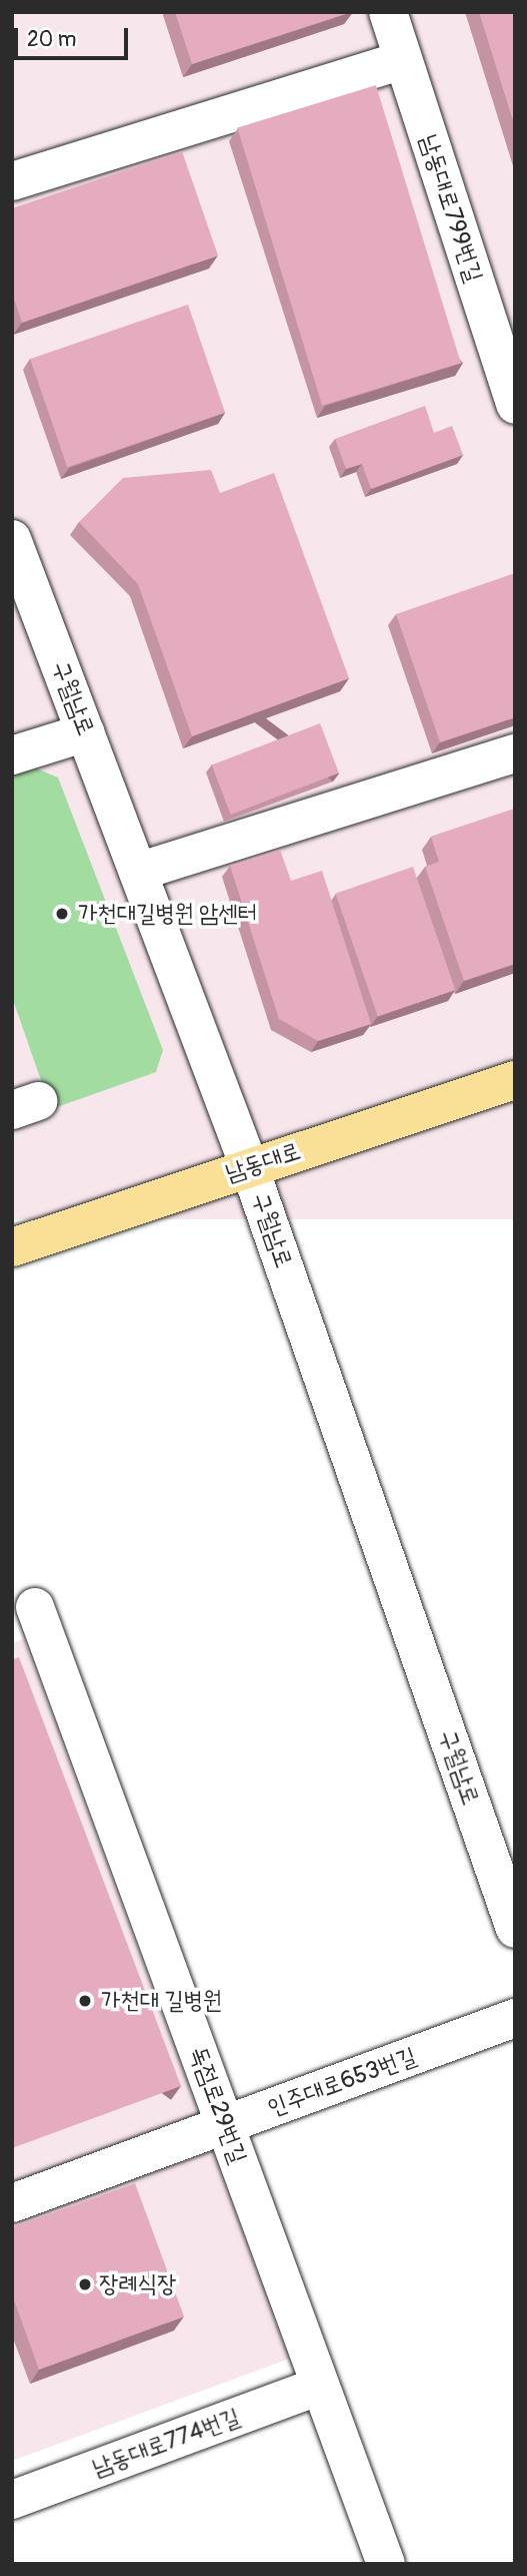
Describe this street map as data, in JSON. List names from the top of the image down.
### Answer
{
  "streets": {
    "main road": ["남동대로"],
    "street": [
      "남동대로799번길",
      "구월남로",
      "인주대로653번길",
      "독점로29번길",
      "남동대로774번길"
    ]
  },
  "crossings": [
    ["구월남로", "남동대로"],
    ["인주대로653번길", "독점로29번길"],
    ["독점로29번길", "남동대로774번길"]
  ],
  "places": ["가천대길병원 암센터", "가천대 길병원", "장례식장"],
  "scale_bar": "20 m"
}
